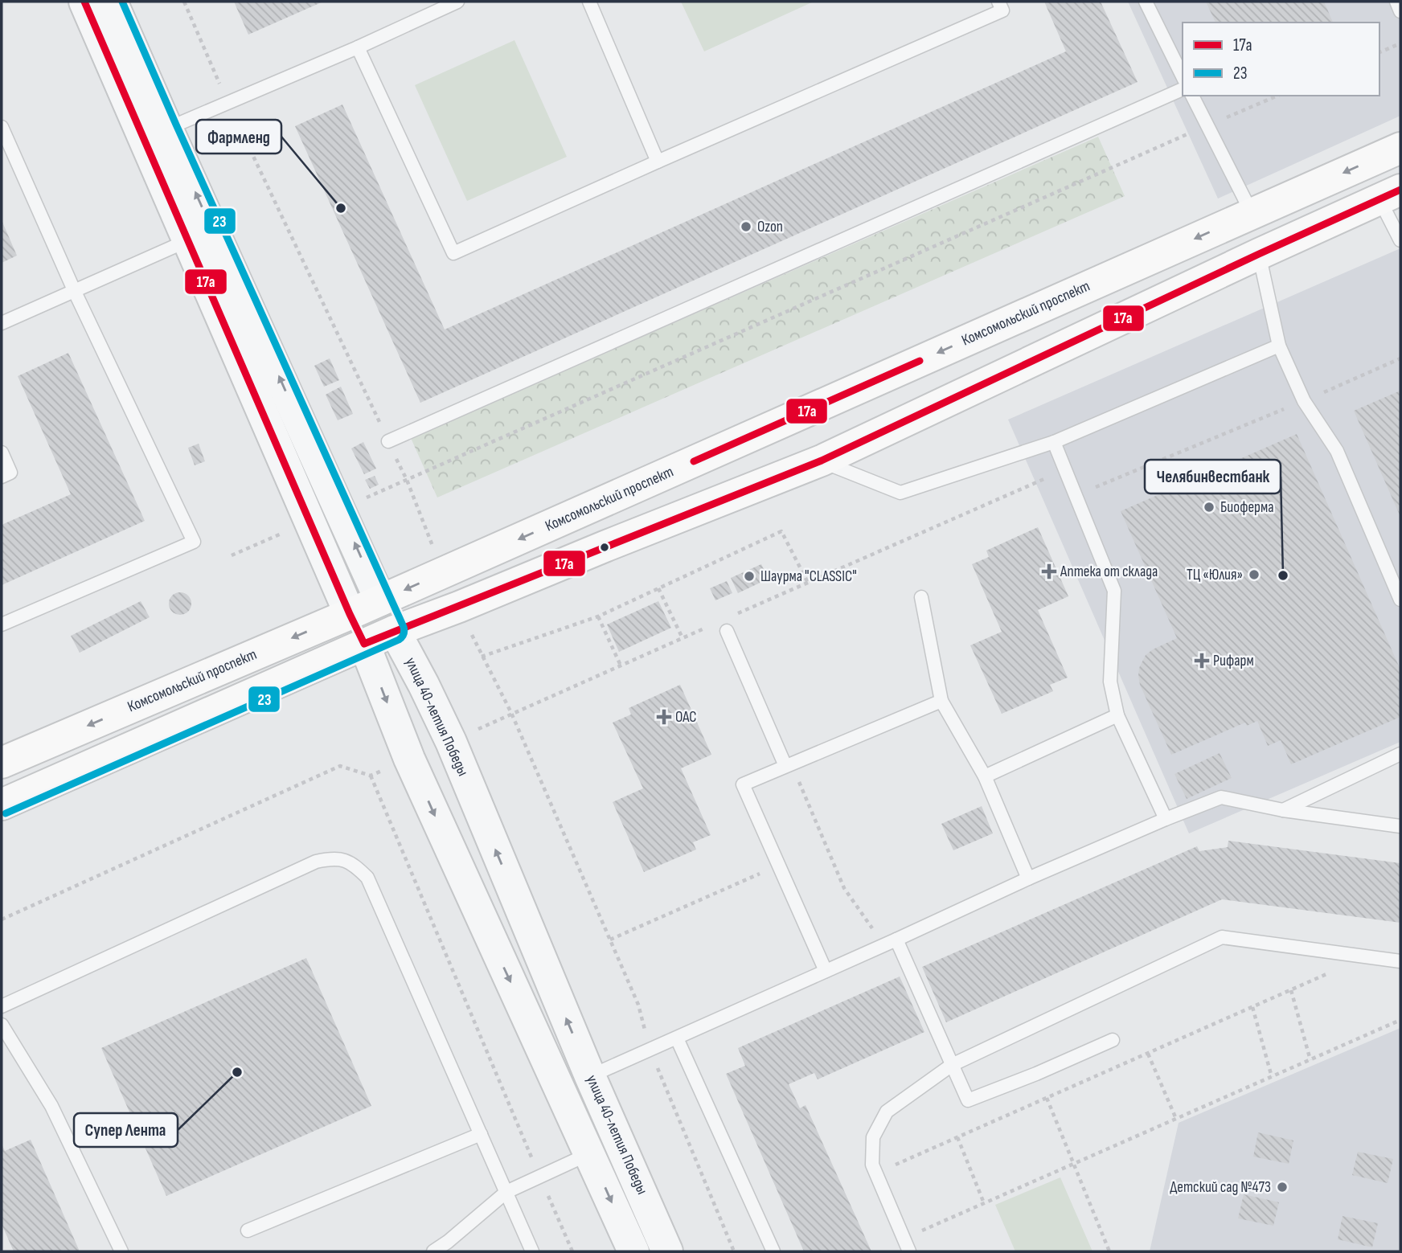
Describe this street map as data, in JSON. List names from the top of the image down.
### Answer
{
  "streets": {
    "main road": ["Комсомольский проспект", "улица 40-летия Победы"]
  },
  "crossings": [
    ["Комсомольский проспект", "улица 40-летия Победы"]
  ],
  "places": {
    "other": [
      "Фармленд",
      "Ozon",
      "Биоферма",
      "ТЦ «Юлия»",
      "Челябинвестбанк",
      "Шаурма \"CLASSIC\"",
      "Супер Лента",
      "Детский сад №473"
    ],
    "health": ["Аптека от склада", "Рифарм", "ОАС"]
  },
  "lines": ["transit line 17a", "transit line 23"],
  "legend": ["17a", "23"]
}
